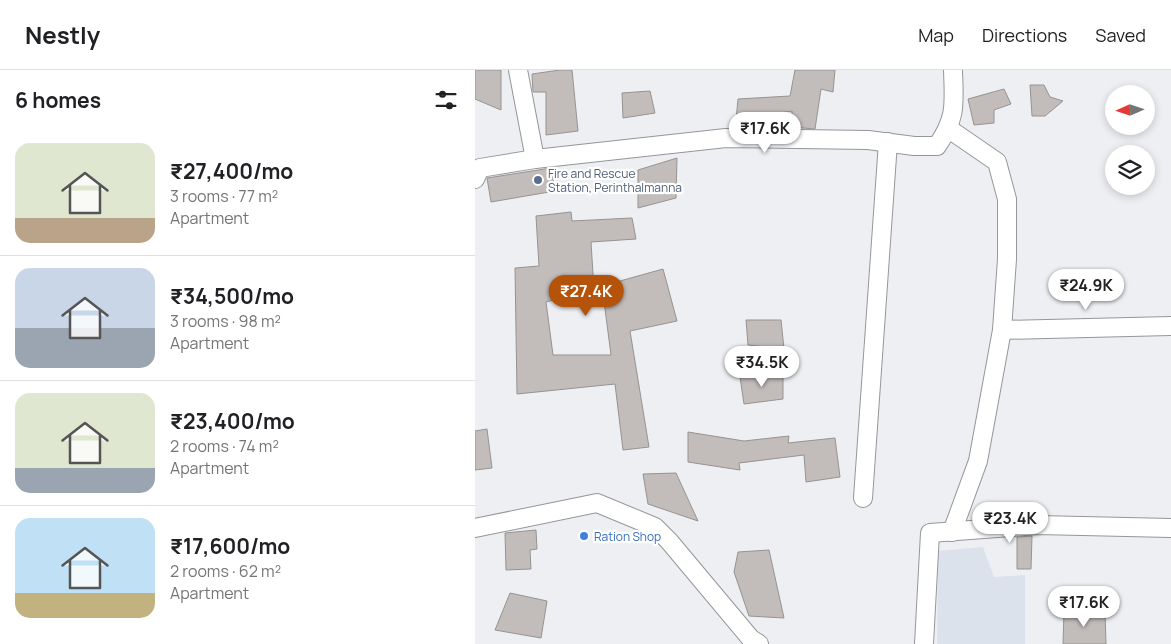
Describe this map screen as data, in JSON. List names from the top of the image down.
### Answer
{
  "places": ["Fire and Rescue Station, Perinthalmanna", "Ration Shop"],
  "north": "left",
  "page": {
    "header": "Nestly",
    "nav": ["Map", "Directions", "Saved"],
    "heading": "6 homes",
    "price": [
      "₹17.6K",
      "₹24.9K",
      "₹27.4K",
      "₹34.5K",
      "₹23.4K",
      "₹17.6K"
    ],
    "list": [
      {
        "name": "₹27,400/mo",
        "note": "3 rooms · 77 m² · Apartment"
      },
      {
        "name": "₹34,500/mo",
        "note": "3 rooms · 98 m² · Apartment"
      },
      {
        "name": "₹23,400/mo",
        "note": "2 rooms · 74 m² · Apartment"
      },
      {
        "name": "₹17,600/mo",
        "note": "2 rooms · 62 m² · Apartment"
      }
    ]
  }
}
